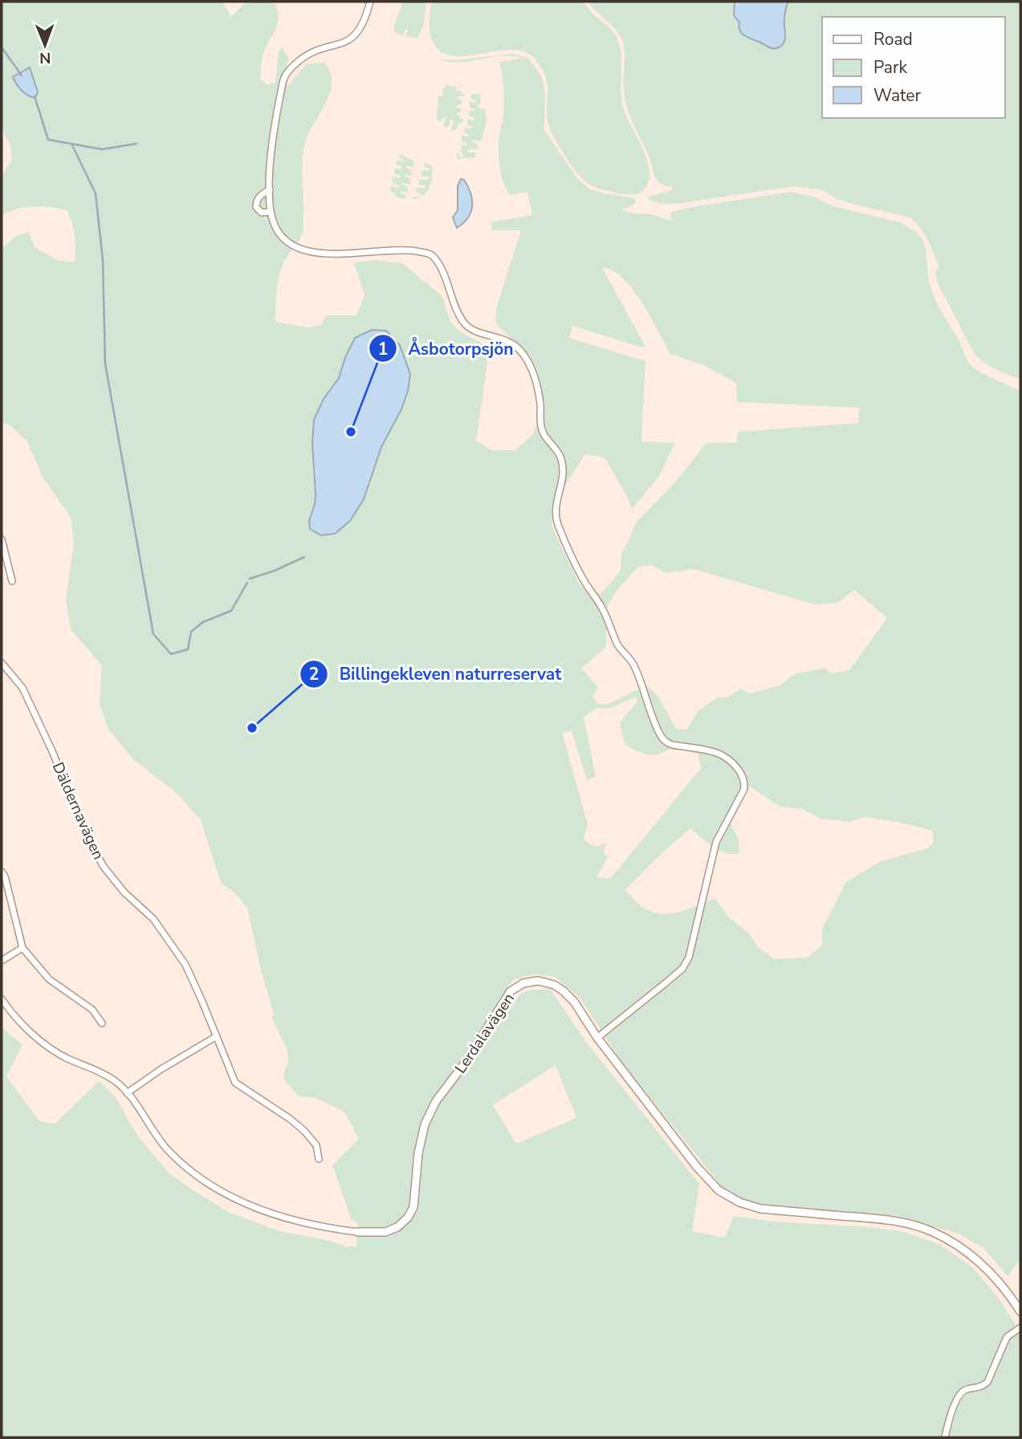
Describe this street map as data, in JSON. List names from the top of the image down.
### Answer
{
  "streets": {
    "street": ["Däldernavägen", "Lerdalavägen"]
  },
  "places": ["Åsbotorpsjön", "Billingekleven naturreservat"],
  "legend": ["Road", "Park", "Water"],
  "north": "bottom"
}
